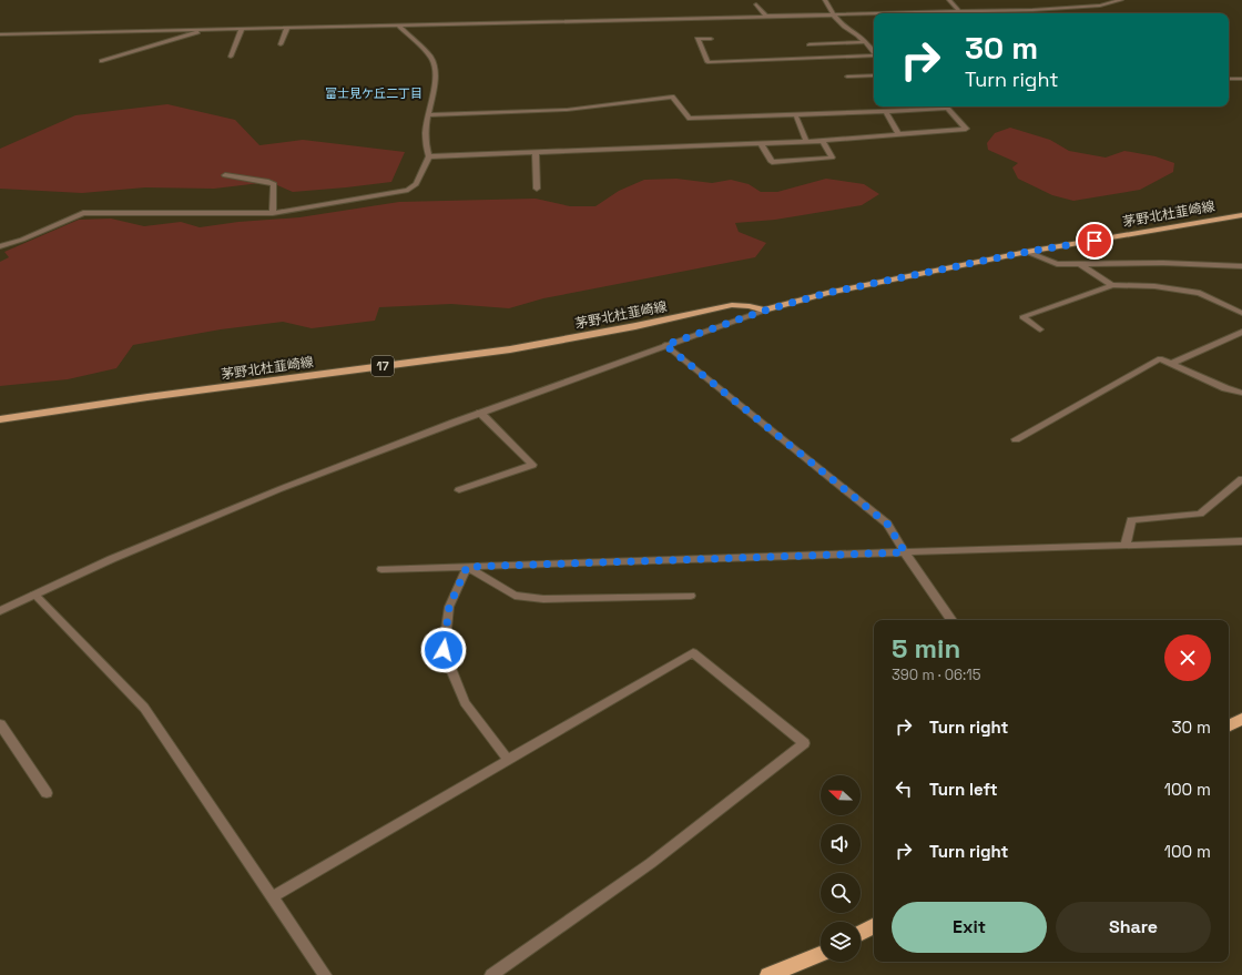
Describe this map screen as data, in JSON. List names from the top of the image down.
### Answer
{
  "streets": {
    "main road": ["茅野北杜韮崎線", "17"]
  },
  "districts": ["富士見ケ丘二丁目"],
  "north": "left",
  "page": {
    "turn": ["30 m", "Turn right"],
    "heading": ["5 min", "390 m · 06:15"],
    "list": [
      {
        "name": "Turn right",
        "value": "30 m"
      },
      {
        "name": "Turn left",
        "value": "100 m"
      },
      {
        "name": "Turn right",
        "value": "100 m"
      }
    ],
    "buttons": ["Exit", "Share"]
  }
}
